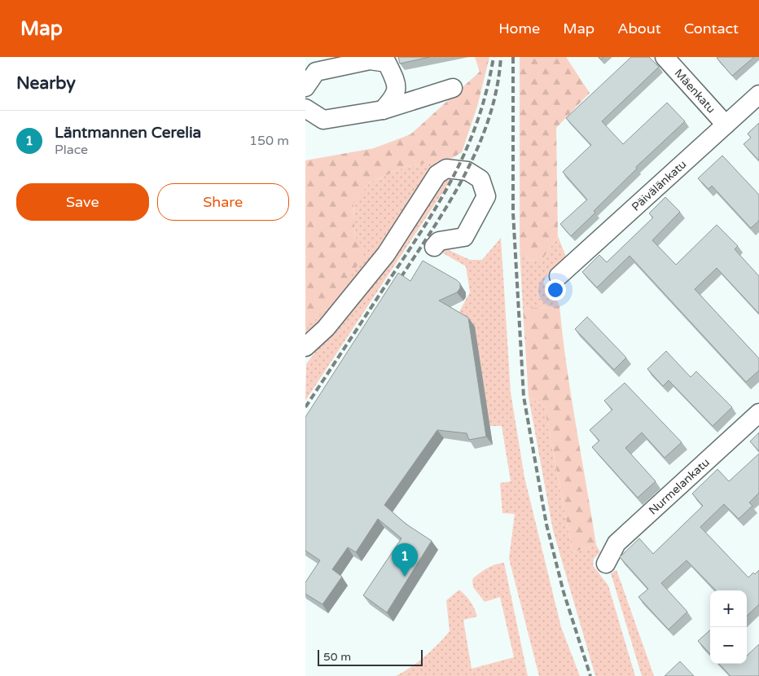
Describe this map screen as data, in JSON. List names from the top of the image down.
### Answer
{
  "streets": {
    "street": ["Mäenkatu", "Päivälänkatu", "Nurmelankatu"]
  },
  "crossings": [
    ["Mäenkatu", "Päivälänkatu"]
  ],
  "scale_bar": "50 m",
  "page": {
    "header": "Map",
    "nav": [
      "Home",
      "Map",
      "About",
      "Contact"
    ],
    "heading": "Nearby",
    "list": [
      {
        "mark": "1",
        "name": "Läntmannen Cerelia",
        "note": "Place",
        "value": "150 m"
      }
    ],
    "buttons": ["Save", "Share"],
    "pins": "1",
    "map_buttons": ["+", "−"],
    "scale": "50 m"
  }
}
